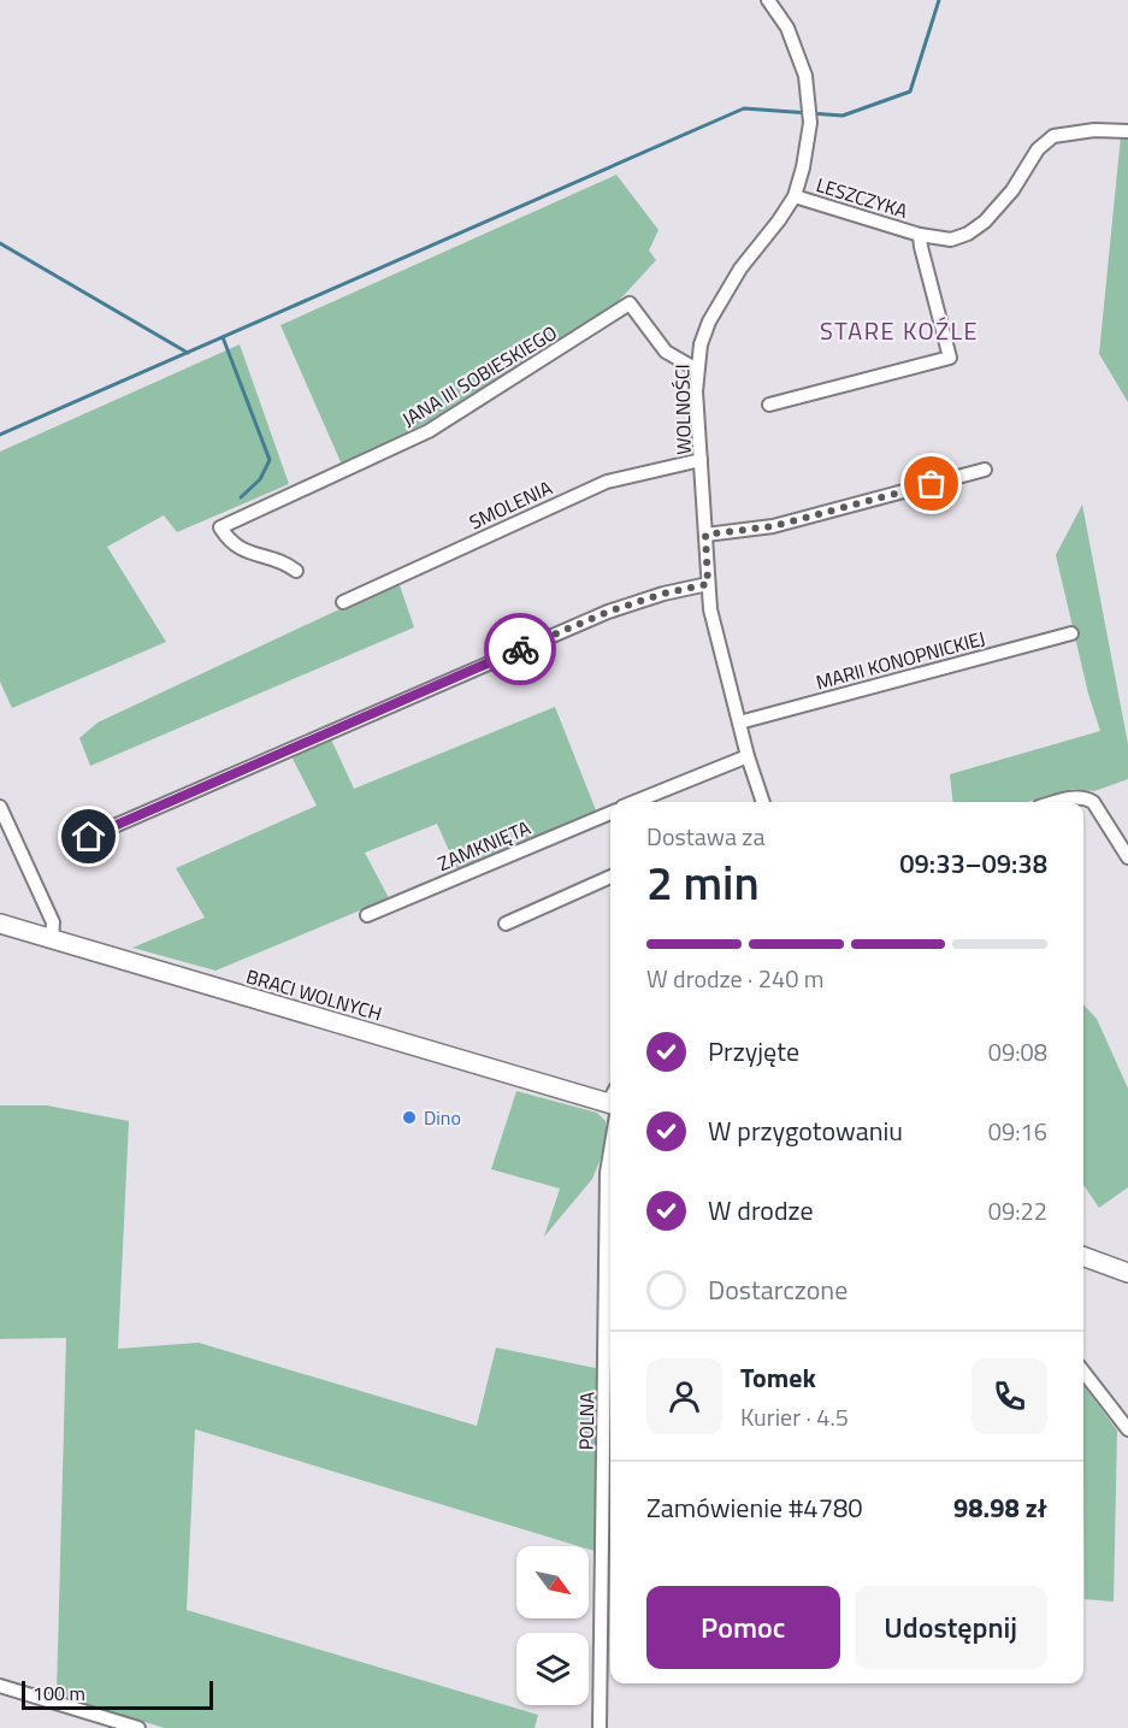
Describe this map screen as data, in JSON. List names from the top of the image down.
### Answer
{
  "streets": {
    "main road": ["BRACI WOLNYCH"],
    "street": [
      "LESZCZYKA",
      "JANA III SOBIESKIEGO",
      "WOLNOŚCI",
      "SMOLENIA",
      "MARII KONOPNICKIEJ",
      "ZAMKNIĘTA",
      "POLNA"
    ]
  },
  "crossings": [
    ["LESZCZYKA", "WOLNOŚCI"],
    ["JANA III SOBIESKIEGO", "WOLNOŚCI"],
    ["WOLNOŚCI", "SMOLENIA"],
    ["WOLNOŚCI", "MARII KONOPNICKIEJ"]
  ],
  "districts": ["STARE KOŹLE"],
  "places": ["Dino"],
  "scale_bar": "100 m",
  "north": "bottom right",
  "page": {
    "heading": ["2 min", "Dostawa za", "09:33–09:38"],
    "panel": [
      "Tomek",
      "Kurier · 4.5",
      "Zamówienie #4780",
      "98.98 zł"
    ],
    "bar": "W drodze · 240 m",
    "list": [
      ["Przyjęte", "09:08"],
      ["W przygotowaniu", "09:16"],
      ["W drodze", "09:22"],
      "Dostarczone"
    ],
    "buttons": ["Pomoc", "Udostępnij"],
    "scale": "100 m"
  }
}
